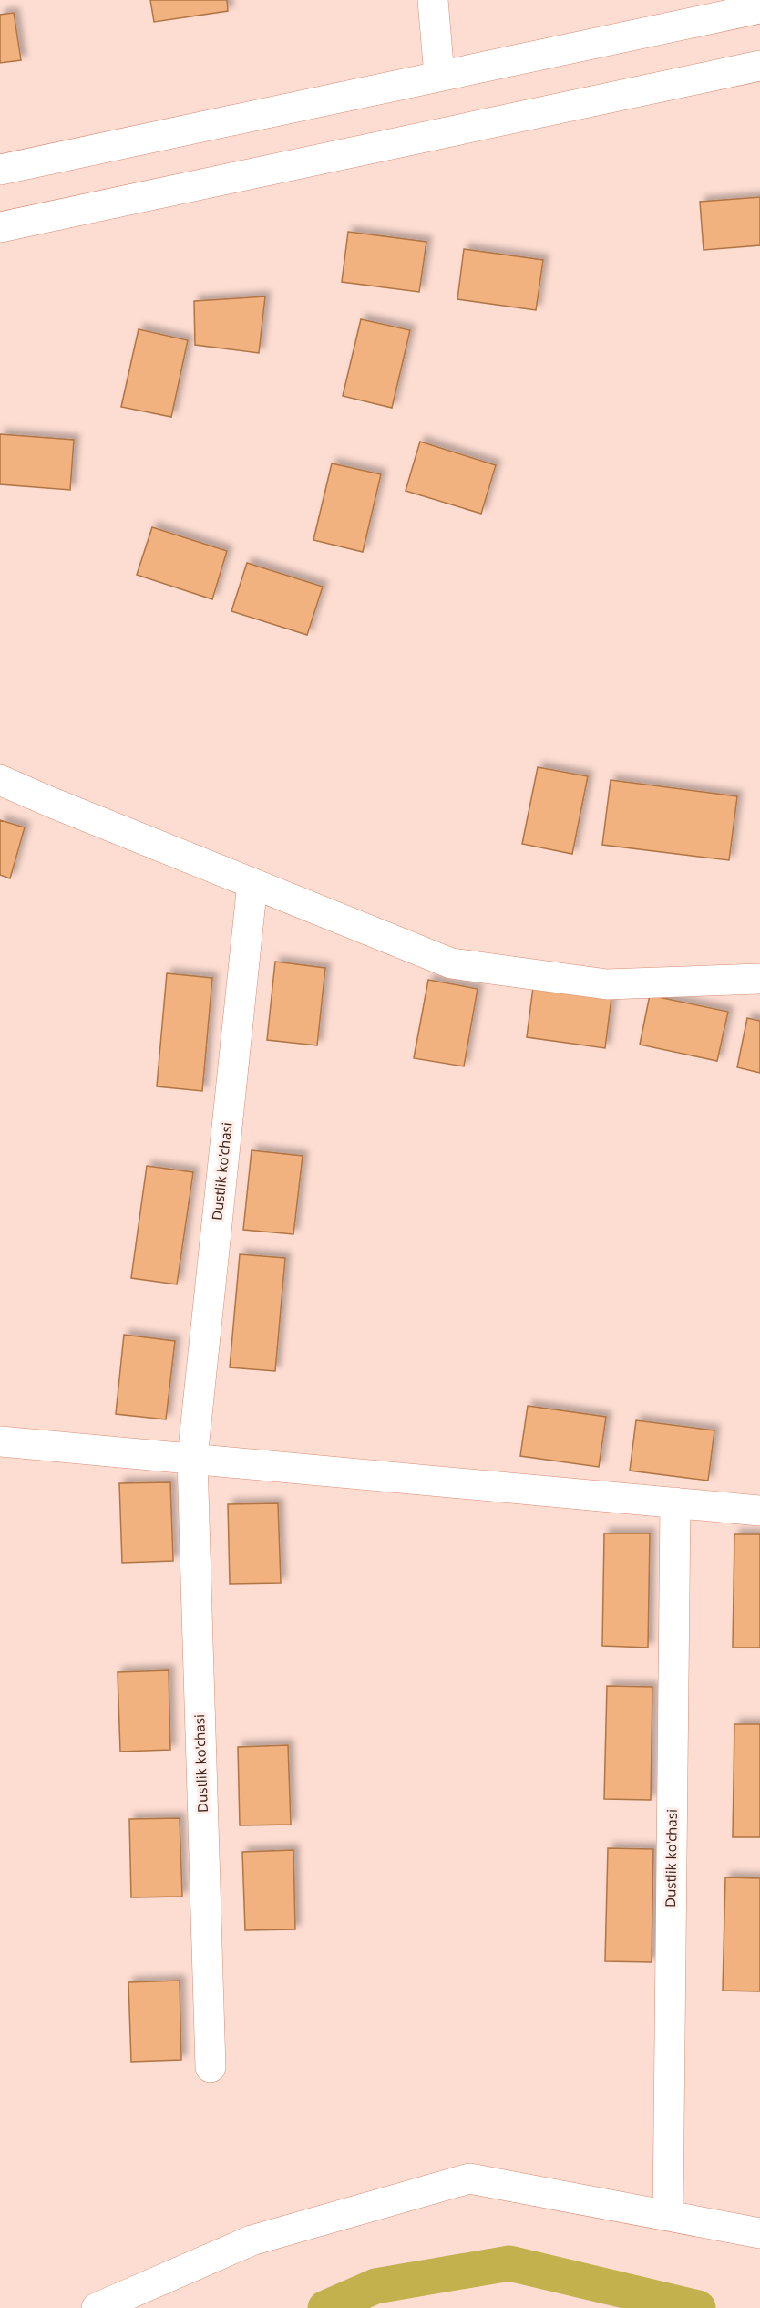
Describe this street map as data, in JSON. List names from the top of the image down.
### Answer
{
  "streets": {
    "main road": ["Dustlik ko'chasi"]
  }
}
